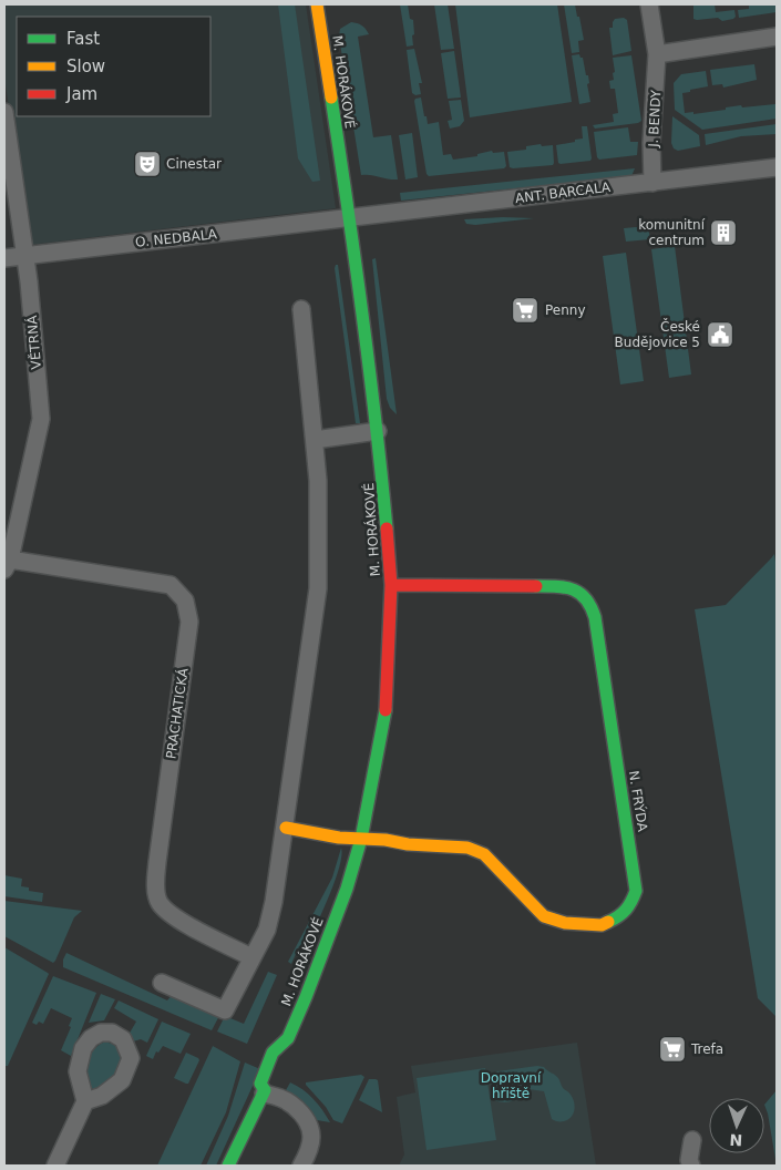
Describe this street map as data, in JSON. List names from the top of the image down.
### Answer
{
  "streets": {
    "street": [
      "M. HORÁKOVÉ",
      "J. BENDY",
      "ANT. BARCALA",
      "O. NEDBALA",
      "VĚTRNÁ",
      "PRACHATICKÁ",
      "N. FRÝDA"
    ]
  },
  "crossings": [
    ["M. HORÁKOVÉ", "ANT. BARCALA"],
    ["M. HORÁKOVÉ", "O. NEDBALA"],
    ["M. HORÁKOVÉ", "N. FRÝDA"],
    ["J. BENDY", "ANT. BARCALA"],
    ["ANT. BARCALA", "O. NEDBALA"],
    ["O. NEDBALA", "VĚTRNÁ"],
    ["VĚTRNÁ", "PRACHATICKÁ"]
  ],
  "parks": ["Dopravní hřiště"],
  "places": {
    "theatre": ["Cinestar"],
    "building": ["komunitní centrum"],
    "supermarket": ["Penny", "Trefa"],
    "public building": ["České Budějovice 5"]
  },
  "legend": ["Fast", "Slow", "Jam"],
  "north": "bottom"
}
